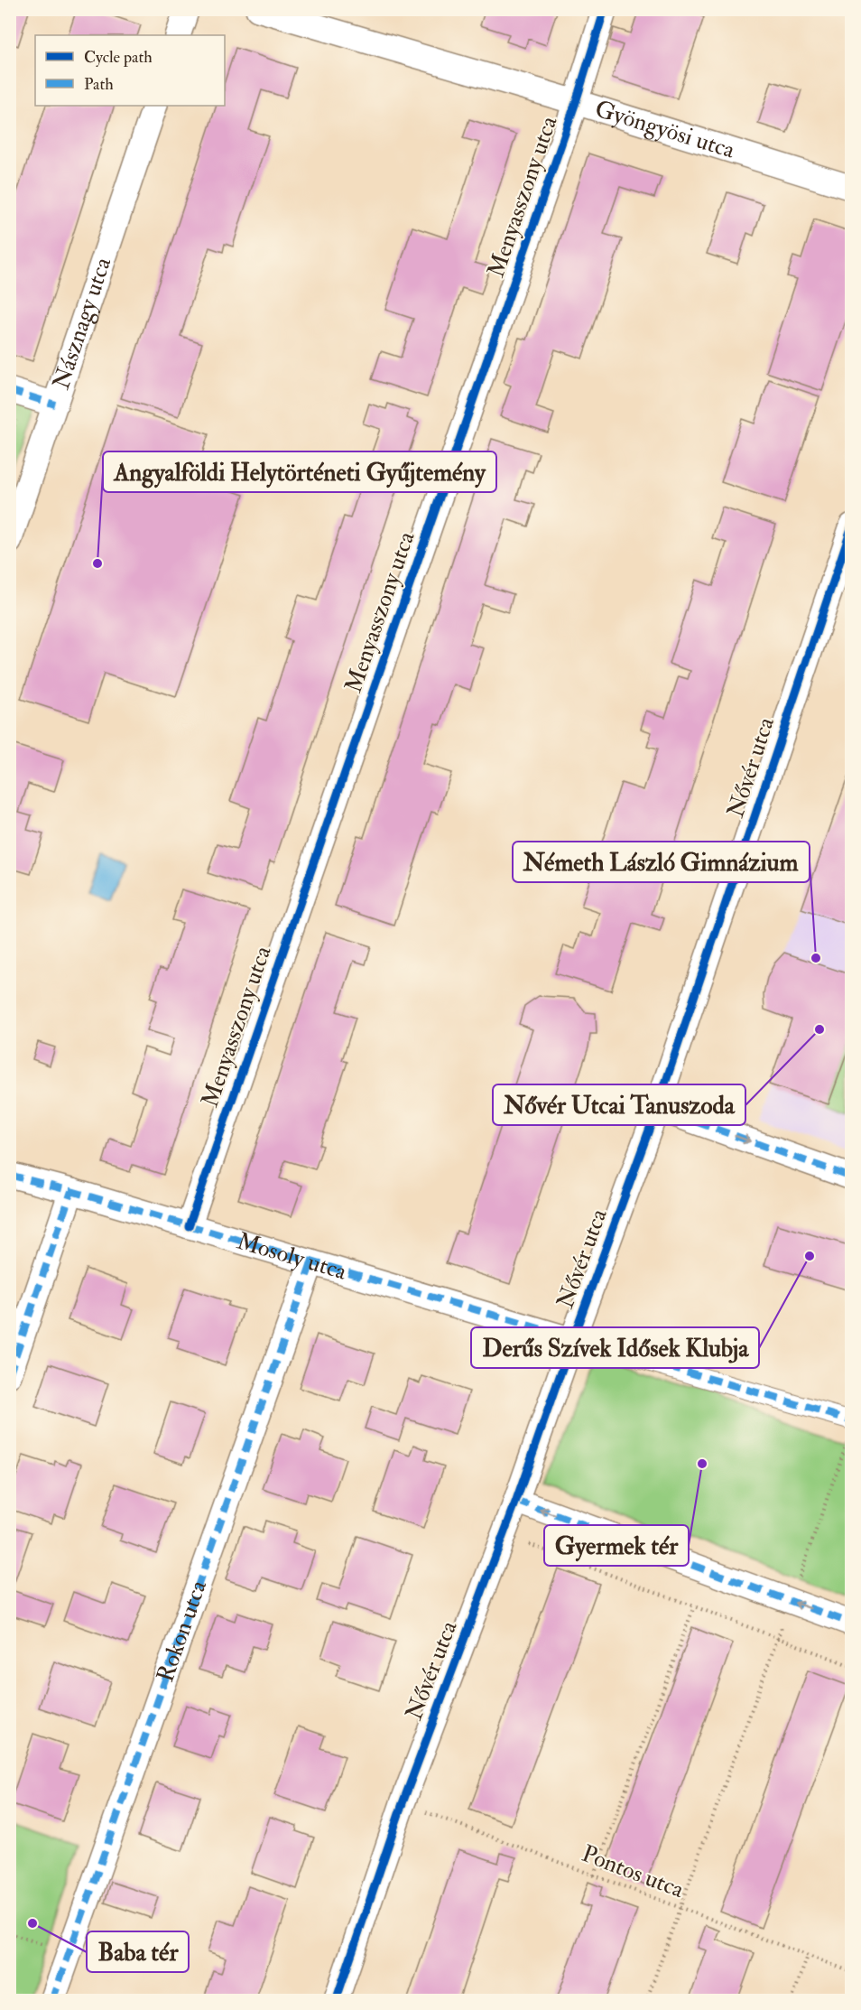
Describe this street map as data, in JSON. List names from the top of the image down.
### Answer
{
  "streets": {
    "street": [
      "Gyöngyösi utca",
      "Menyasszony utca",
      "Násznagy utca",
      "Nővér utca",
      "Mosoly utca",
      "Rokon utca"
    ],
    "path": ["Pontos utca"]
  },
  "crossings": [
    ["Gyöngyösi utca", "Menyasszony utca"],
    ["Menyasszony utca", "Mosoly utca"],
    ["Nővér utca", "Mosoly utca"],
    ["Nővér utca", "Pontos utca"],
    ["Mosoly utca", "Rokon utca"]
  ],
  "places": [
    "Angyalföldi Helytörténeti Gyűjtemény",
    "Németh László Gimnázium",
    "Nővér Utcai Tanuszoda",
    "Derűs Szívek Idősek Klubja",
    "Gyermek tér",
    "Baba tér"
  ],
  "legend": ["Cycle path", "Path"]
}
